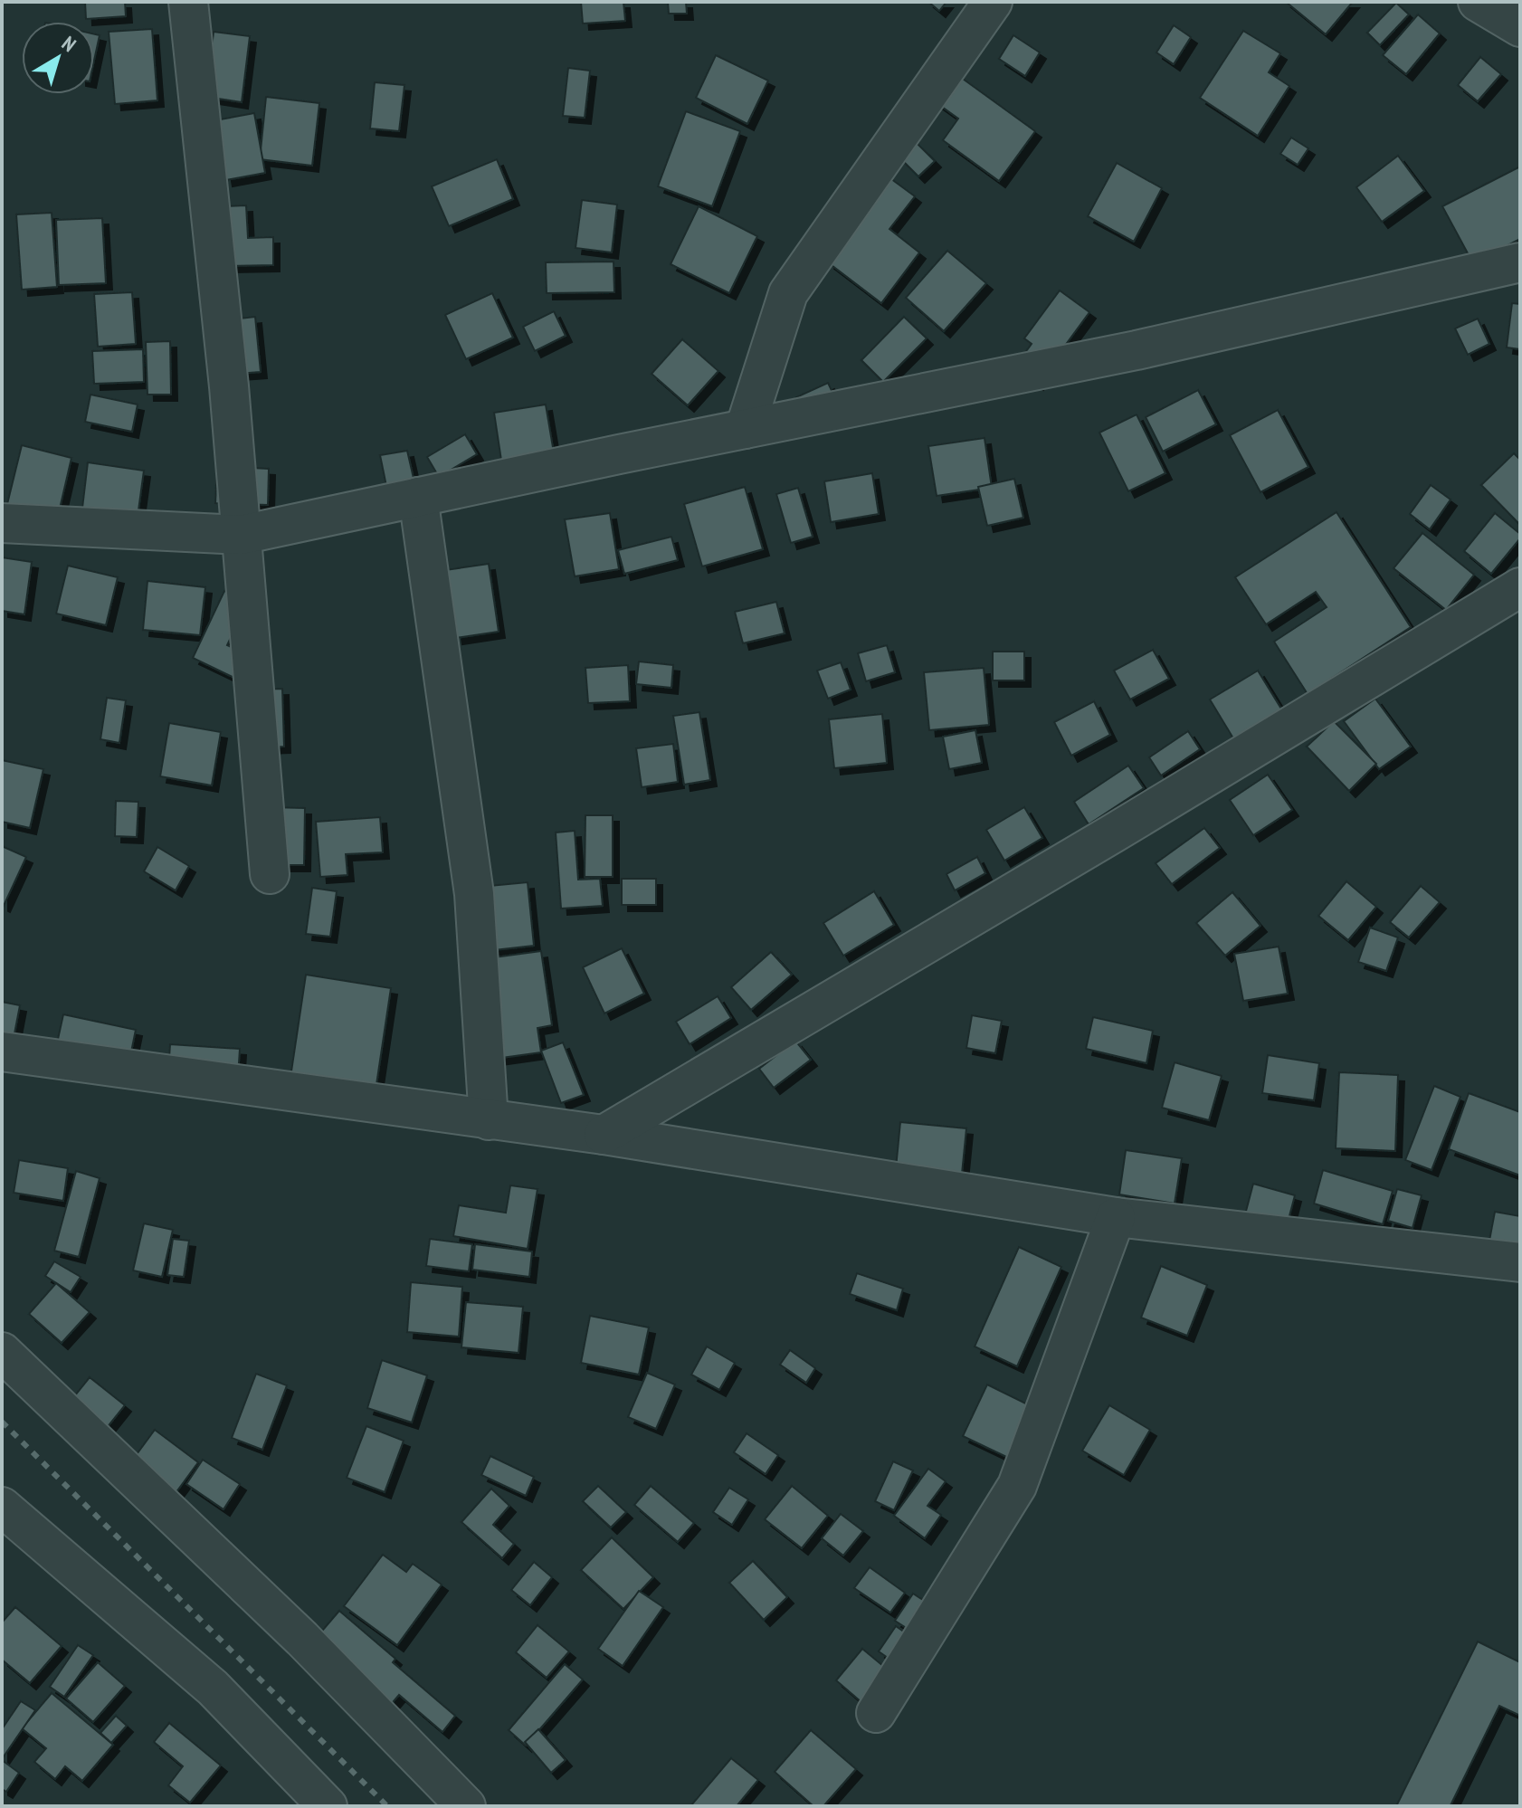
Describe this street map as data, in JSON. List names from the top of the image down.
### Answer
{
  "north": "top right"
}
